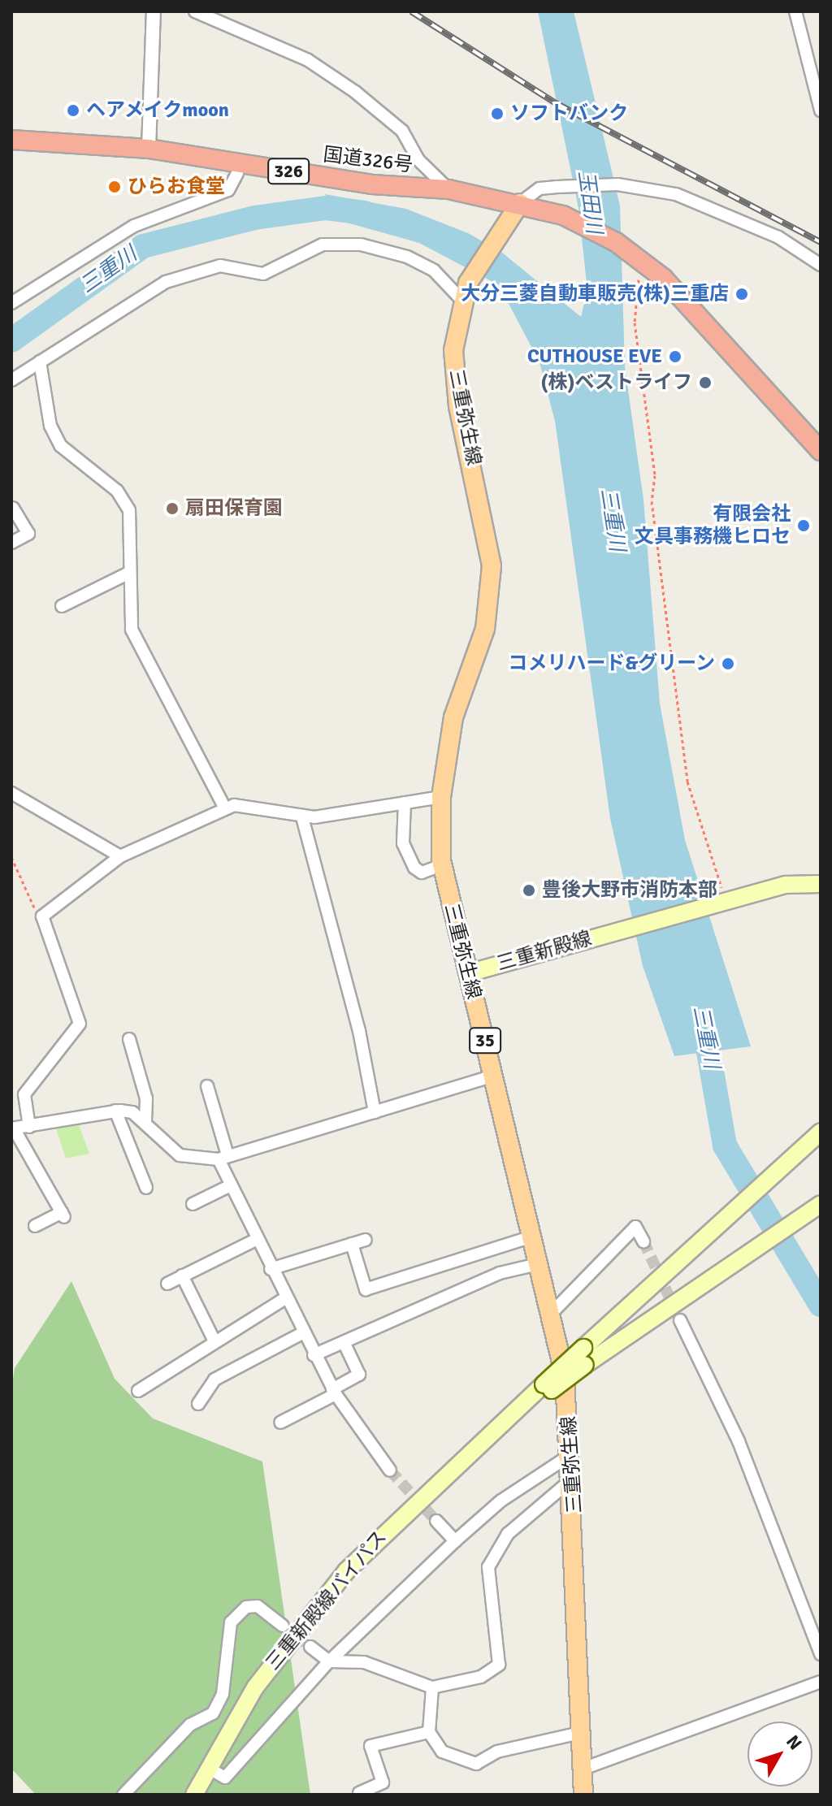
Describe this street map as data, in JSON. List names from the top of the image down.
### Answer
{
  "streets": {
    "highway": ["国道326号", "326"],
    "main road": [
      "三重弥生線",
      "三重新殿線",
      "35",
      "三重新殿線バイパス"
    ]
  },
  "crossings": [
    ["国道326号", "三重弥生線"],
    ["三重弥生線", "三重新殿線"]
  ],
  "water": ["玉田川", "三重川"],
  "places": [
    "ヘアメイクmoon",
    "ソフトバンク",
    "ひらお食堂",
    "大分三菱自動車販売(株)三重店",
    "CUTHOUSE EVE",
    "(株)ベストライフ",
    "扇田保育園",
    "有限会社 文具事務機ヒロセ",
    "コメリハード&グリーン",
    "豊後大野市消防本部"
  ],
  "north": "top right"
}
